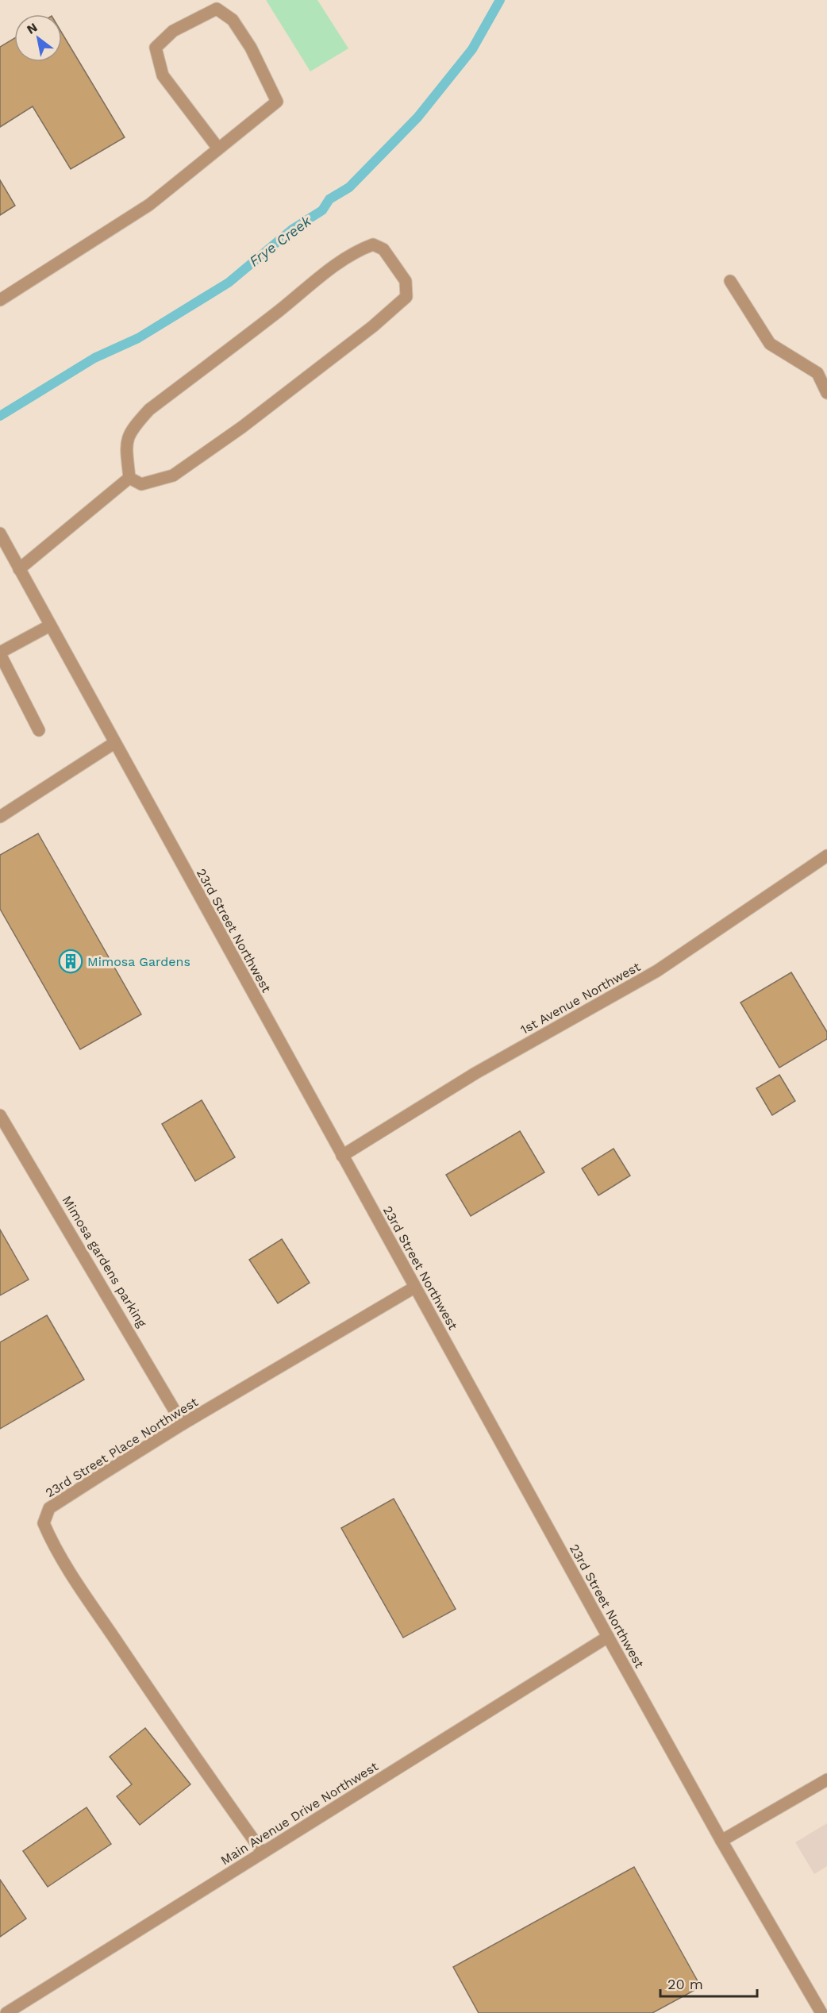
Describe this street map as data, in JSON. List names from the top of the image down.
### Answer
{
  "streets": {
    "street": [
      "23rd Street Northwest",
      "1st Avenue Northwest",
      "Mimosa gardens parking",
      "23rd Street Place Northwest",
      "Main Avenue Drive Northwest"
    ]
  },
  "crossings": [
    ["23rd Street Northwest", "1st Avenue Northwest"],
    ["23rd Street Northwest", "23rd Street Place Northwest"],
    ["23rd Street Northwest", "Main Avenue Drive Northwest"],
    ["Mimosa gardens parking", "23rd Street Place Northwest"],
    ["23rd Street Place Northwest", "Main Avenue Drive Northwest"]
  ],
  "water": ["Frye Creek"],
  "places": {
    "building": ["Mimosa Gardens"]
  },
  "scale_bar": "20 m",
  "north": "top left"
}
